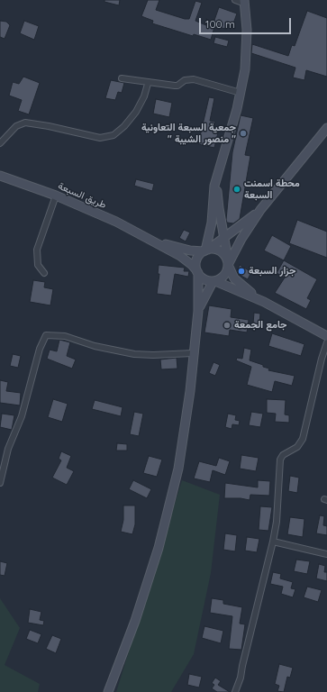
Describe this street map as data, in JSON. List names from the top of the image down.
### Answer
{
  "streets": {
    "street": ["طريق السبعة"]
  },
  "places": [
    "جمعية السبعة التعاونية \" منصور الشيبة \"",
    "محطة اسمنت السبعة",
    "جزار السبعة",
    "جامع الجمعة"
  ],
  "scale_bar": "100 m"
}
